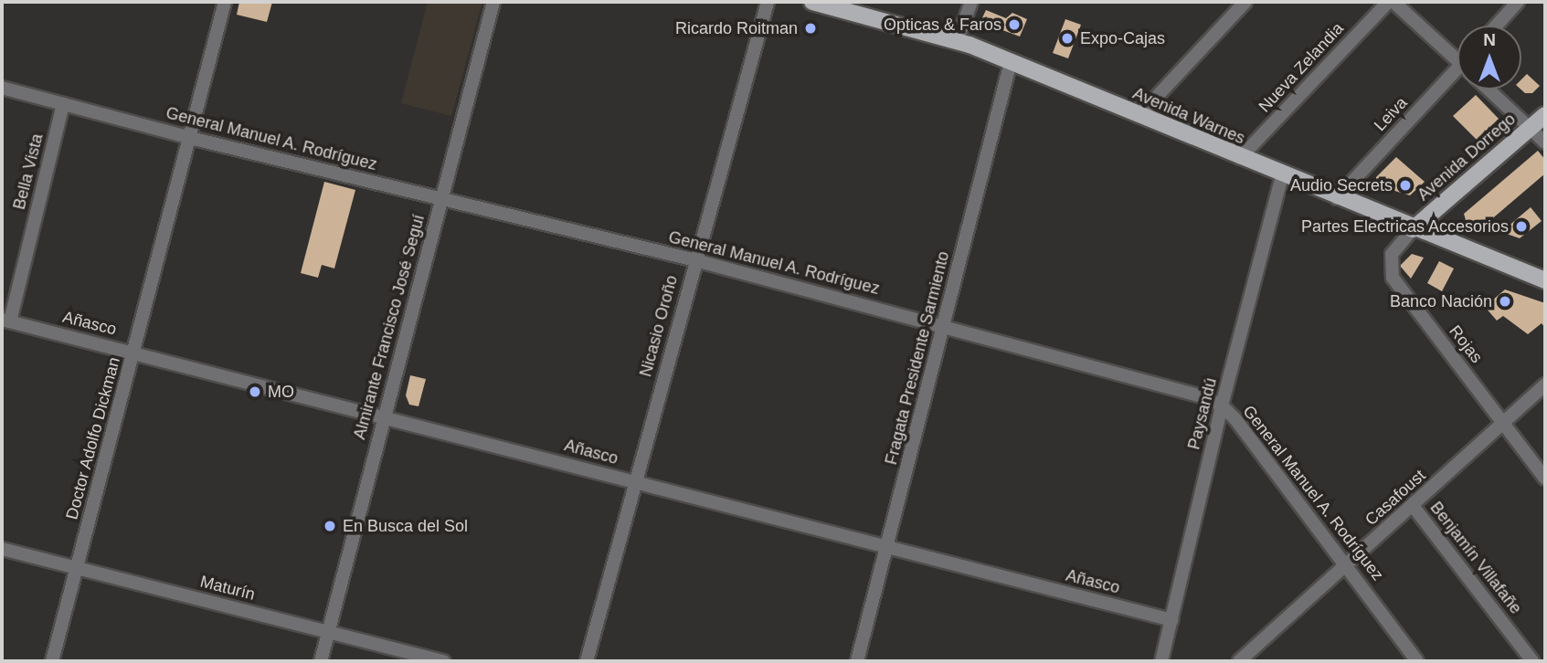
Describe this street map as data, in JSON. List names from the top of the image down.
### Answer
{
  "streets": {
    "main road": ["Avenida Warnes", "Avenida Dorrego"],
    "street": [
      "Nueva Zelandia",
      "Leiva",
      "General Manuel A. Rodríguez",
      "Bella Vista",
      "Añasco",
      "Nicasio Oroño",
      "Almirante Francisco José Seguí",
      "Rojas",
      "Fragata Presidente Sarmiento",
      "Paysandú",
      "Doctor Adolfo Dickman",
      "Casafoust",
      "Benjamín Villafañe",
      "Maturín"
    ]
  },
  "crossings": [
    ["Nueva Zelandia", "Avenida Warnes"],
    ["Leiva", "Avenida Warnes"],
    ["Avenida Warnes", "Avenida Dorrego"],
    ["Avenida Warnes", "Rojas"],
    ["Avenida Warnes", "Fragata Presidente Sarmiento"],
    ["Avenida Warnes", "Paysandú"],
    ["General Manuel A. Rodríguez", "Bella Vista"],
    ["General Manuel A. Rodríguez", "Nicasio Oroño"],
    ["General Manuel A. Rodríguez", "Almirante Francisco José Seguí"],
    ["General Manuel A. Rodríguez", "Fragata Presidente Sarmiento"],
    ["General Manuel A. Rodríguez", "Paysandú"],
    ["General Manuel A. Rodríguez", "Doctor Adolfo Dickman"],
    ["General Manuel A. Rodríguez", "Casafoust"],
    ["Avenida Dorrego", "Rojas"],
    ["Bella Vista", "Añasco"],
    ["Añasco", "Nicasio Oroño"],
    ["Añasco", "Almirante Francisco José Seguí"],
    ["Añasco", "Fragata Presidente Sarmiento"],
    ["Añasco", "Paysandú"],
    ["Añasco", "Doctor Adolfo Dickman"],
    ["Almirante Francisco José Seguí", "Maturín"],
    ["Rojas", "Casafoust"],
    ["Doctor Adolfo Dickman", "Maturín"],
    ["Casafoust", "Benjamín Villafañe"]
  ],
  "places": [
    "Opticas & Faros",
    "Ricardo Roitman",
    "Expo-Cajas",
    "Audio Secrets",
    "Partes Electricas Accesorios",
    "Banco Nación",
    "MO",
    "En Busca del Sol"
  ],
  "north": "top"
}
